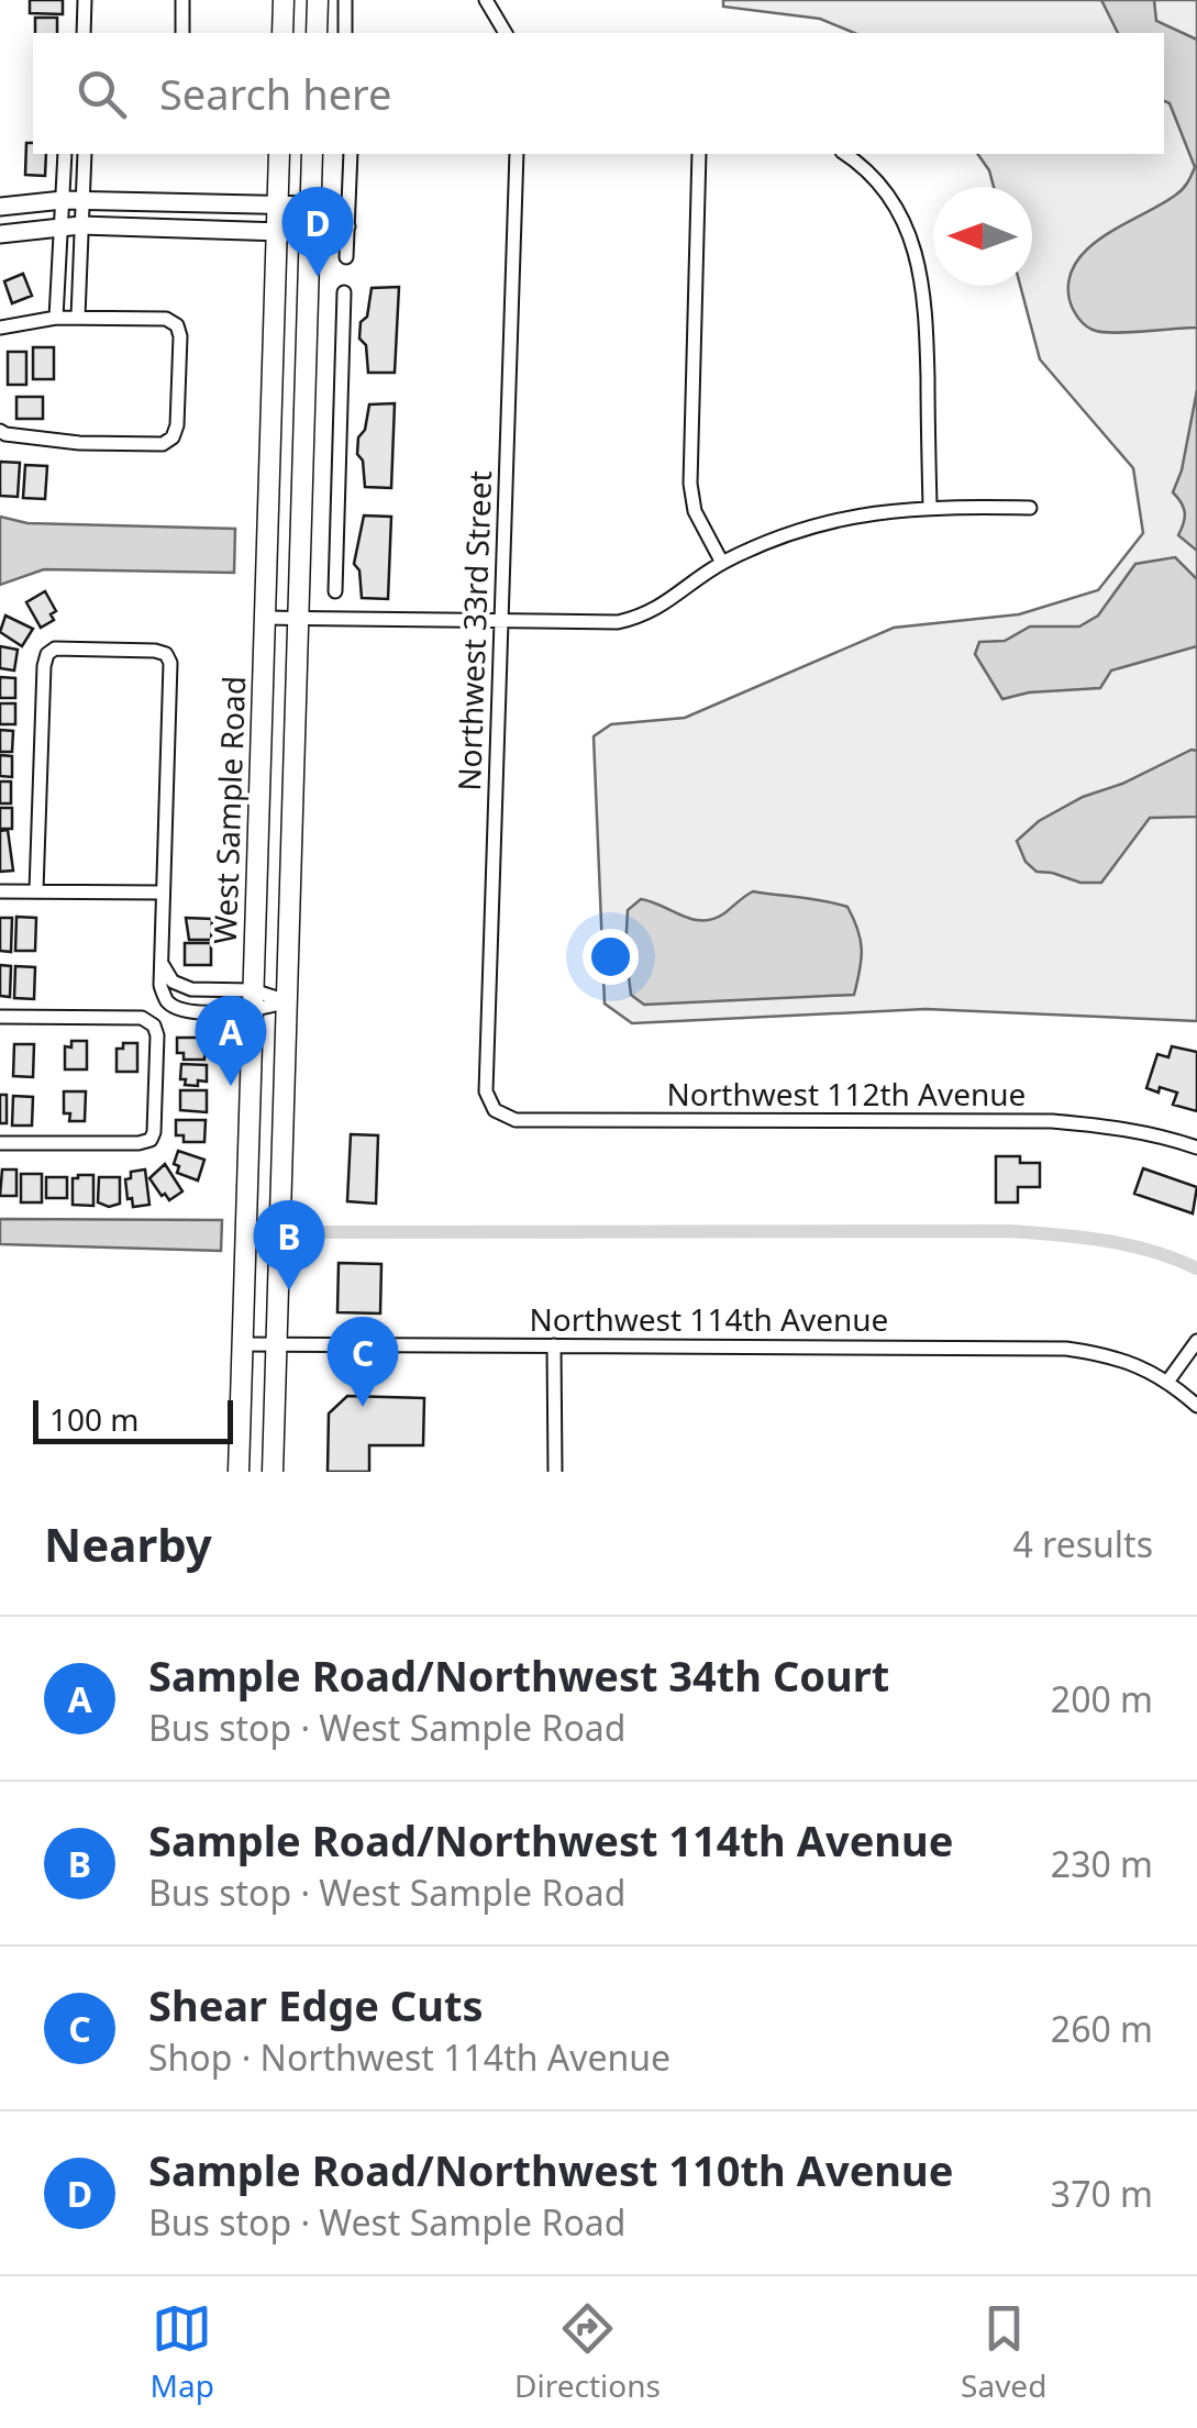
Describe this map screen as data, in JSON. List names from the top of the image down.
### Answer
{
  "streets": {
    "main road": ["West Sample Road"],
    "street": ["Northwest 33rd Street", "Northwest 112th Avenue", "Northwest 114th Avenue"]
  },
  "crossings": [
    ["Northwest 33rd Street", "Northwest 112th Avenue"],
    ["West Sample Road", "Northwest 114th Avenue"]
  ],
  "scale_bar": "100 m",
  "north": "left",
  "page": {
    "search": "Search here",
    "pins": [
      "D",
      "A",
      "B",
      "C"
    ],
    "scale": "100 m",
    "heading": ["Nearby", "4 results"],
    "list": [
      {
        "mark": "A",
        "name": "Sample Road/Northwest 34th Court",
        "note": "Bus stop · West Sample Road",
        "value": "200 m"
      },
      {
        "mark": "B",
        "name": "Sample Road/Northwest 114th Avenue",
        "note": "Bus stop · West Sample Road",
        "value": "230 m"
      },
      {
        "mark": "C",
        "name": "Shear Edge Cuts",
        "note": "Shop · Northwest 114th Avenue",
        "value": "260 m"
      },
      {
        "mark": "D",
        "name": "Sample Road/Northwest 110th Avenue",
        "note": "Bus stop · West Sample Road",
        "value": "370 m"
      }
    ],
    "nav": ["Map", "Directions", "Saved"]
  }
}
